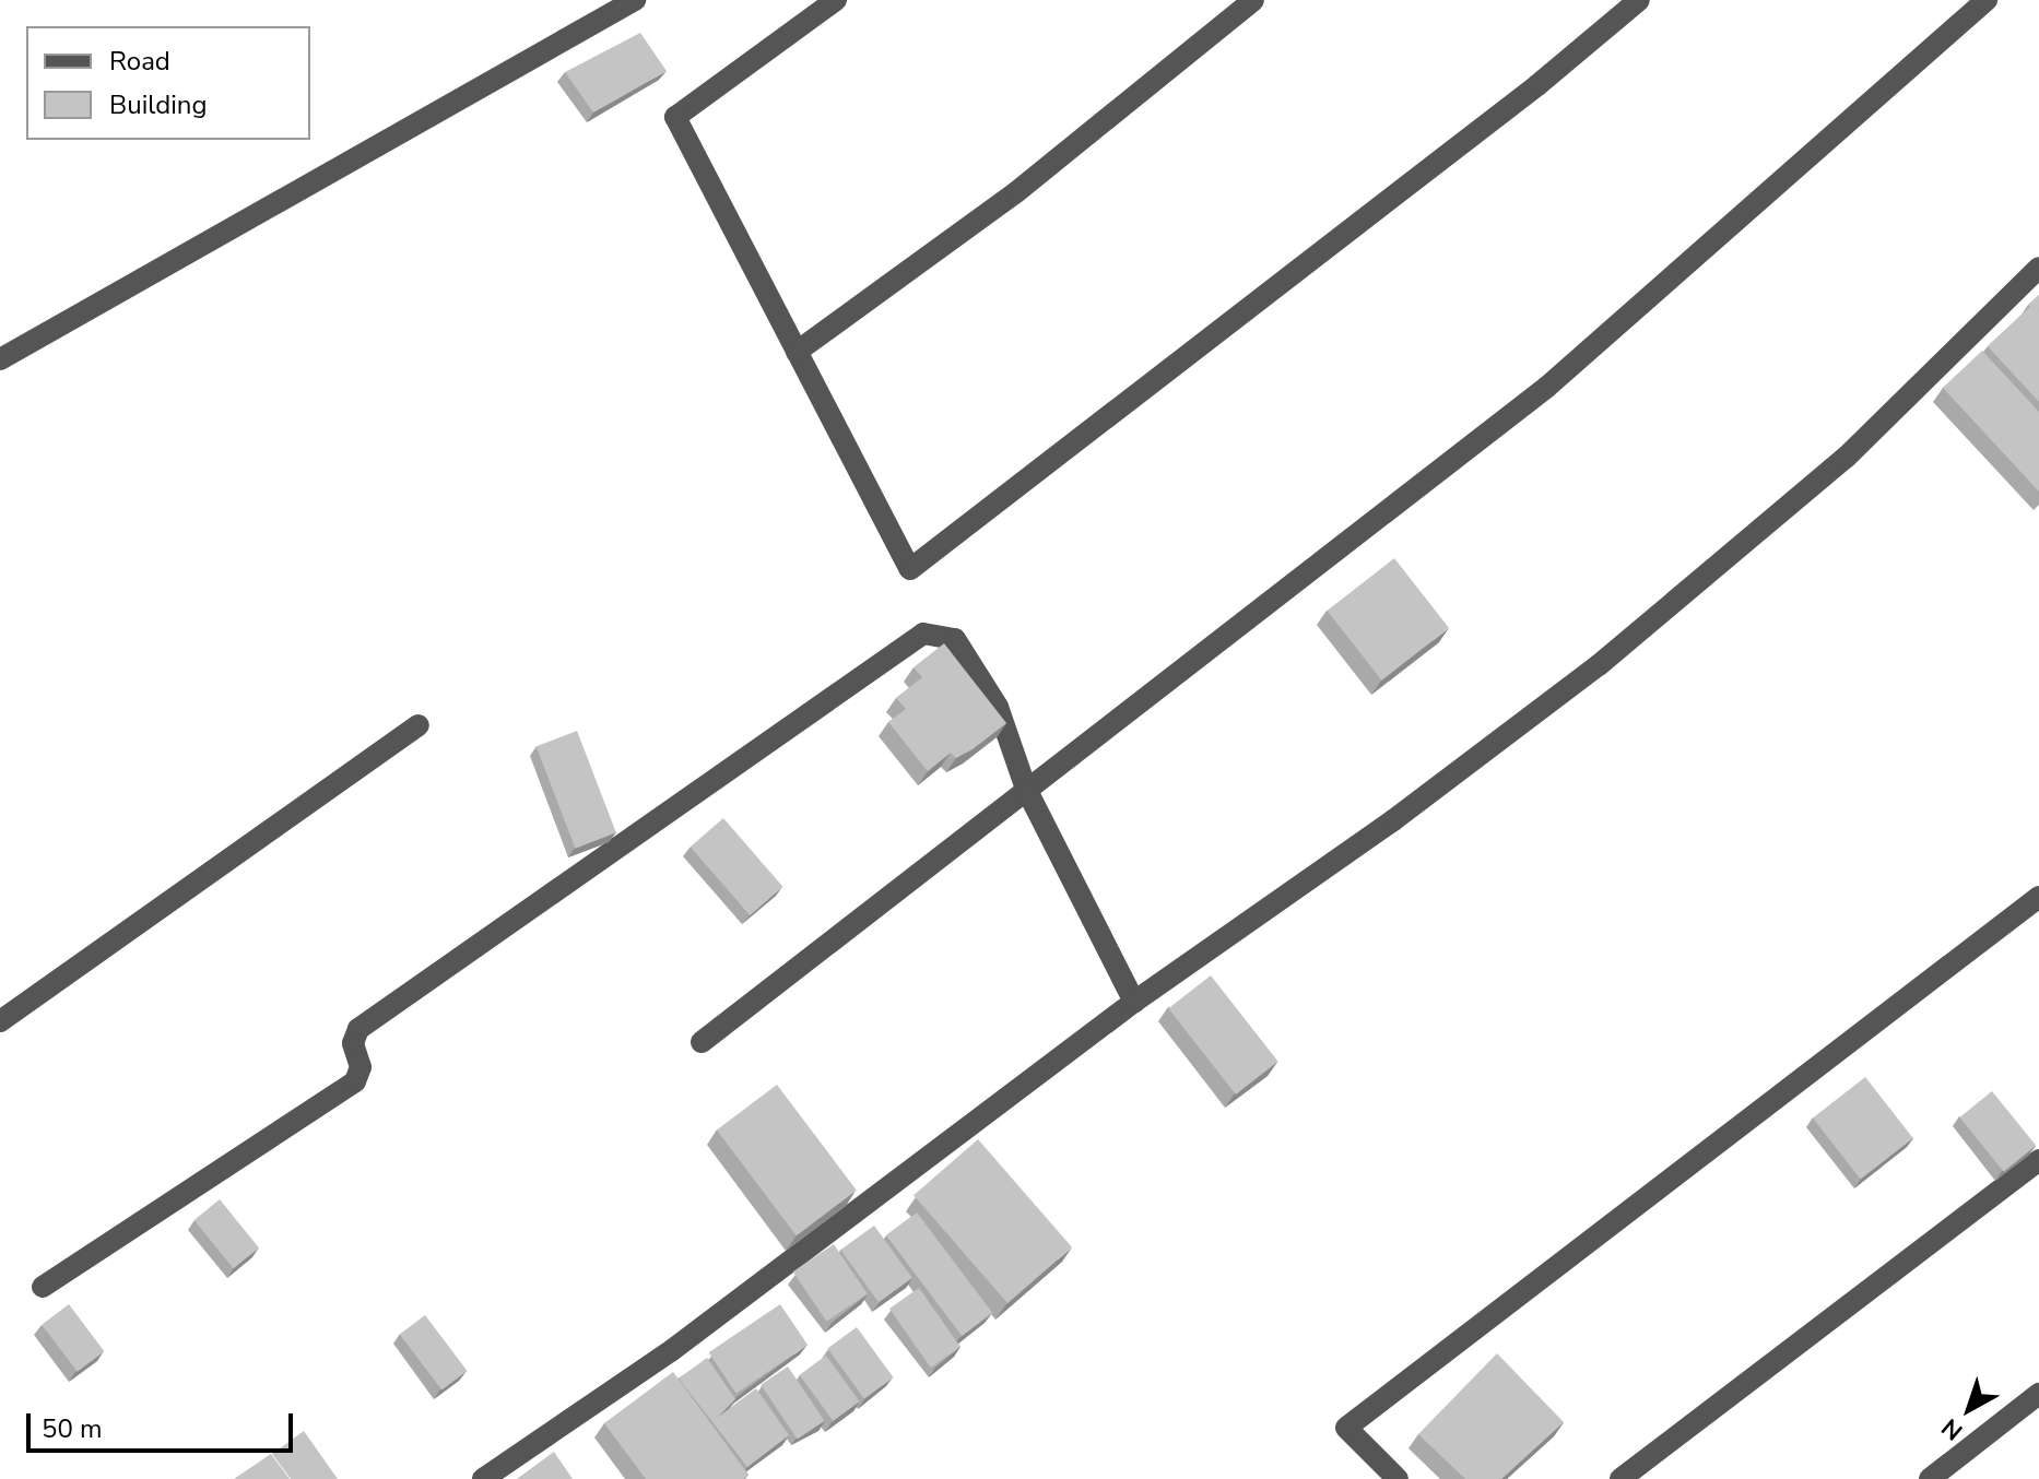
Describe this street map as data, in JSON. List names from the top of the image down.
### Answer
{
  "legend": ["Road", "Building"],
  "scale_bar": "50 m",
  "north": "bottom left"
}
